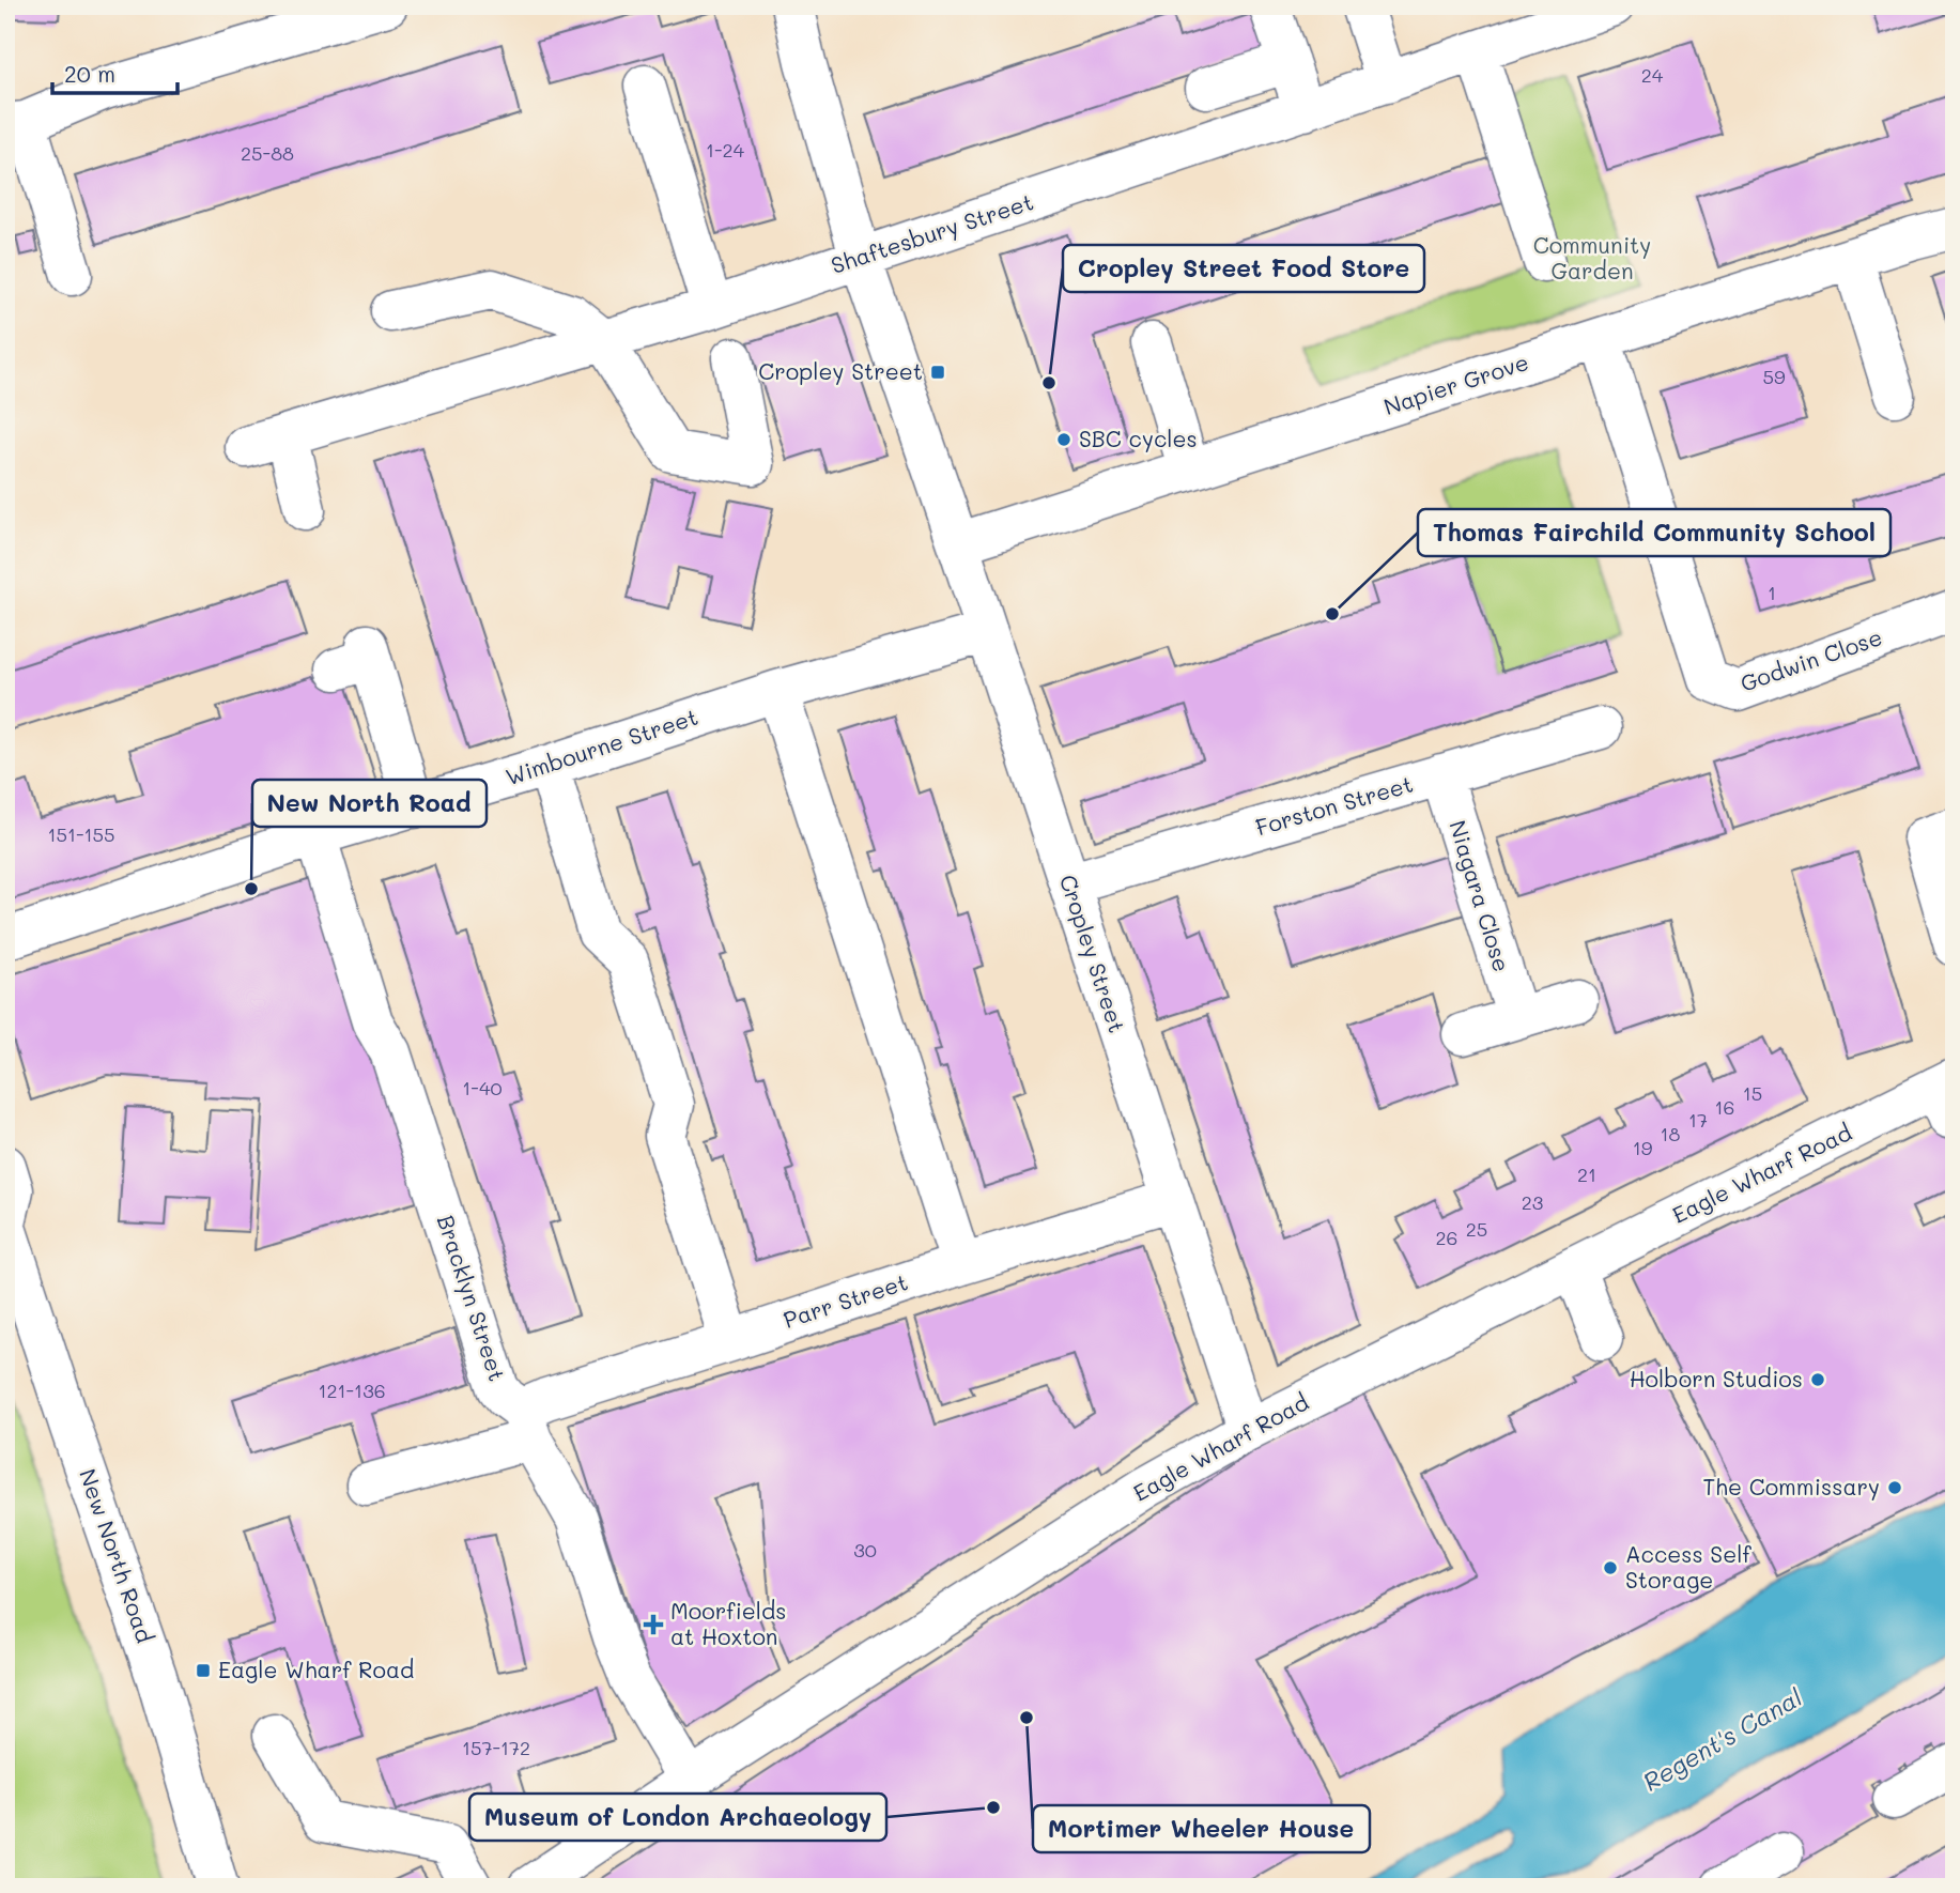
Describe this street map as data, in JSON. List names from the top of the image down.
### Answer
{
  "streets": {
    "street": [
      "Shaftesbury Street",
      "Napier Grove",
      "Godwin Close",
      "Wimbourne Street",
      "Forston Street",
      "Niagara Close",
      "Cropley Street",
      "Eagle Wharf Road",
      "Bracklyn Street",
      "Parr Street",
      "New North Road"
    ]
  },
  "crossings": [
    ["Shaftesbury Street", "Cropley Street"],
    ["Napier Grove", "Godwin Close"],
    ["Napier Grove", "Cropley Street"],
    ["Wimbourne Street", "Cropley Street"],
    ["Wimbourne Street", "Bracklyn Street"],
    ["Forston Street", "Niagara Close"],
    ["Forston Street", "Cropley Street"],
    ["Cropley Street", "Eagle Wharf Road"],
    ["Cropley Street", "Parr Street"],
    ["Eagle Wharf Road", "Bracklyn Street"],
    ["Bracklyn Street", "Parr Street"]
  ],
  "water": ["Regent's Canal"],
  "parks": ["Community Garden"],
  "places": {
    "transit": ["Cropley Street", "Eagle Wharf Road"],
    "other": [
      "Cropley Street Food Store",
      "SBC cycles",
      "Thomas Fairchild Community School",
      "New North Road",
      "Holborn Studios",
      "The Commissary",
      "Access Self Storage",
      "Mortimer Wheeler House",
      "Museum of London Archaeology"
    ],
    "health": ["Moorfields at Hoxton"]
  },
  "house_numbers": [
    "24",
    "1-24",
    "25-88",
    "59",
    "1",
    "151-155",
    "1-40",
    "15",
    "16",
    "17",
    "18",
    "19",
    "21",
    "23",
    "25",
    "26",
    "121-136",
    "30",
    "157-172"
  ],
  "scale_bar": "20 m"
}
